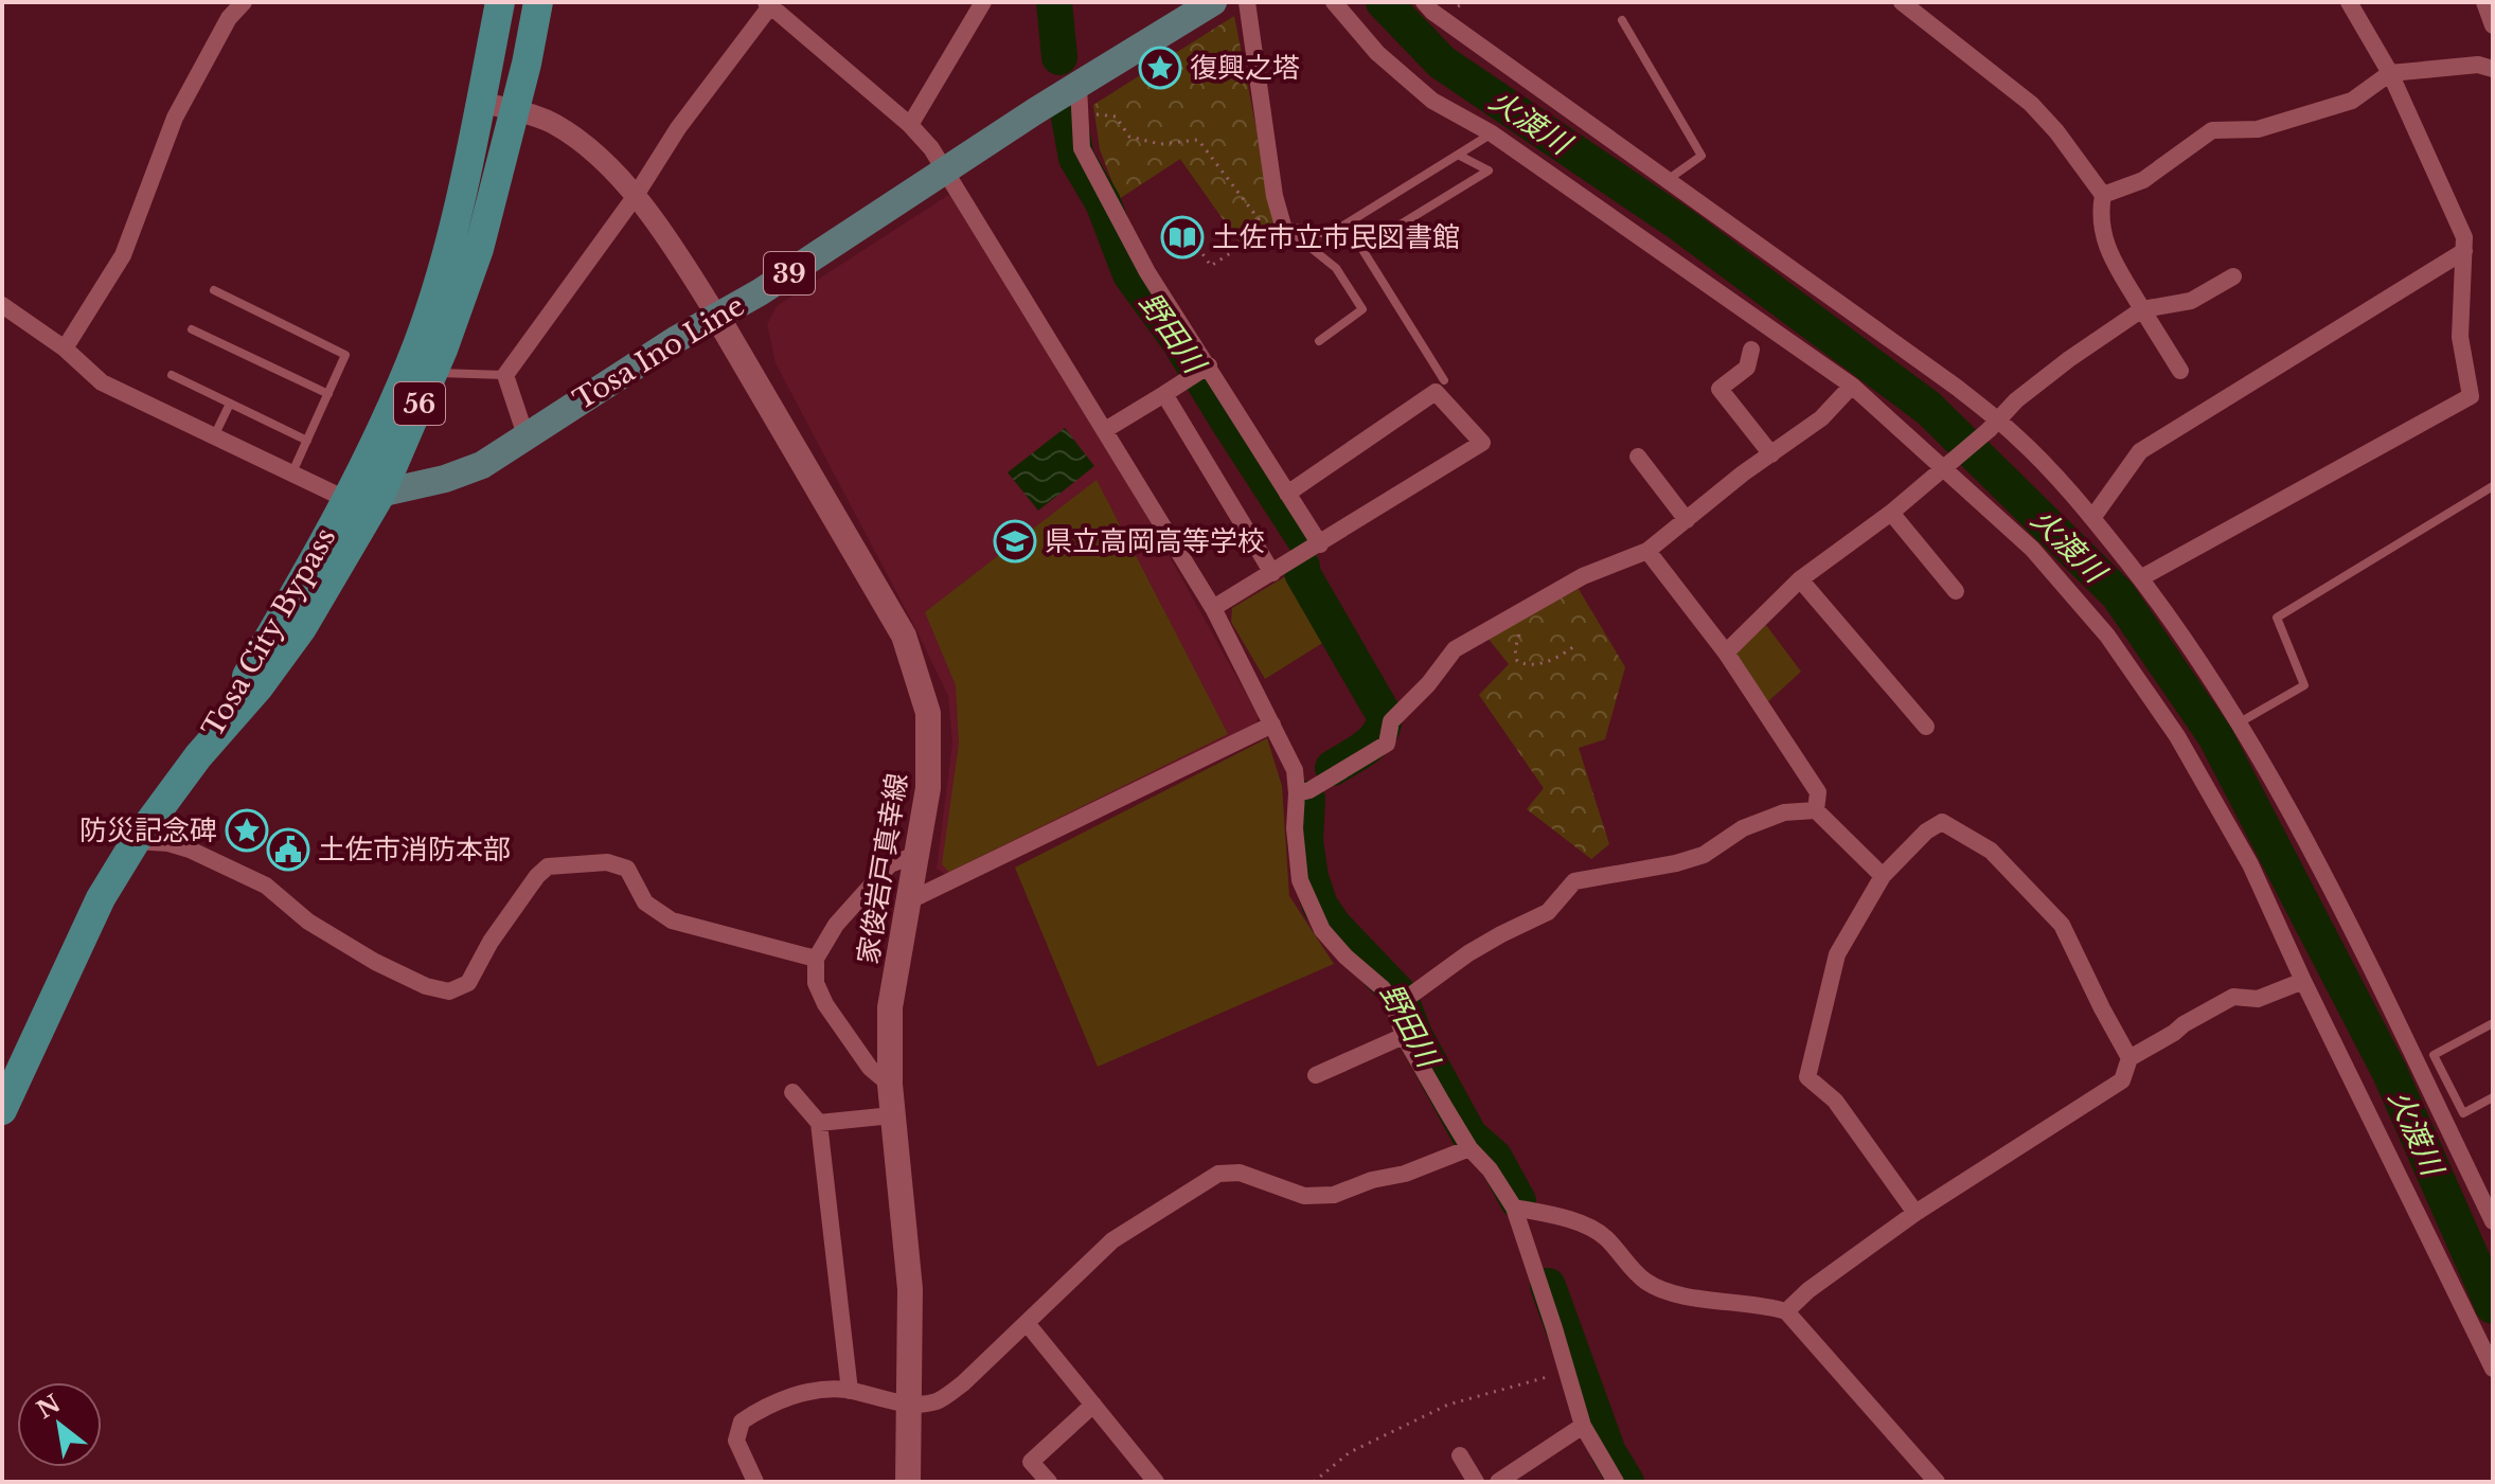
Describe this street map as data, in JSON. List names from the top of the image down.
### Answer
{
  "streets": {
    "highway": ["56", "Tosa City Bypass"],
    "main road": ["39", "Tosa Ino Line", "家俊岩戸真幸線"]
  },
  "crossings": [
    ["Tosa Ino Line", "Tosa City Bypass"],
    ["Tosa Ino Line", "家俊岩戸真幸線"],
    ["56", "Tosa City Bypass"]
  ],
  "water": ["火渡川", "野田川"],
  "places": {
    "place": ["復興之塔", "防災記念碑"],
    "library": ["土佐市立市民図書館"],
    "school or university": ["県立高岡高等学校"],
    "public building": ["土佐市消防本部"]
  },
  "north": "top left"
}
